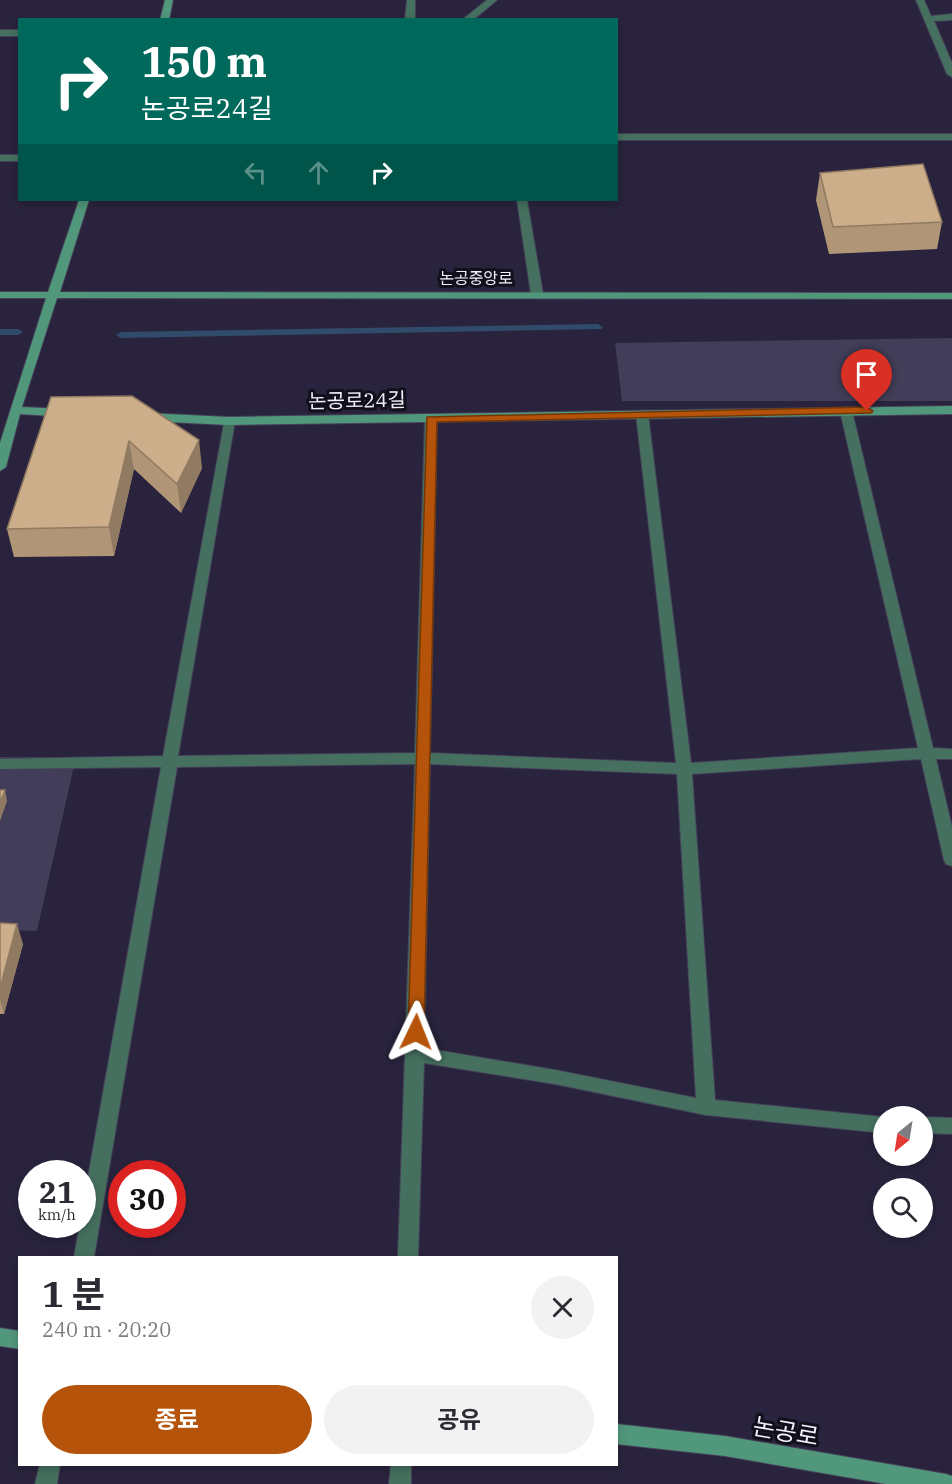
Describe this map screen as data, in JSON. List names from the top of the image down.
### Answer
{
  "streets": {
    "street": ["논공중앙로", "논공로24길", "논공로"]
  },
  "north": "bottom left",
  "page": {
    "turn": ["150 m", "논공로24길"],
    "speed": "21 km/h",
    "limit": "30",
    "heading": ["1 분", "240 m · 20:20"],
    "buttons": ["종료", "공유"]
  }
}
